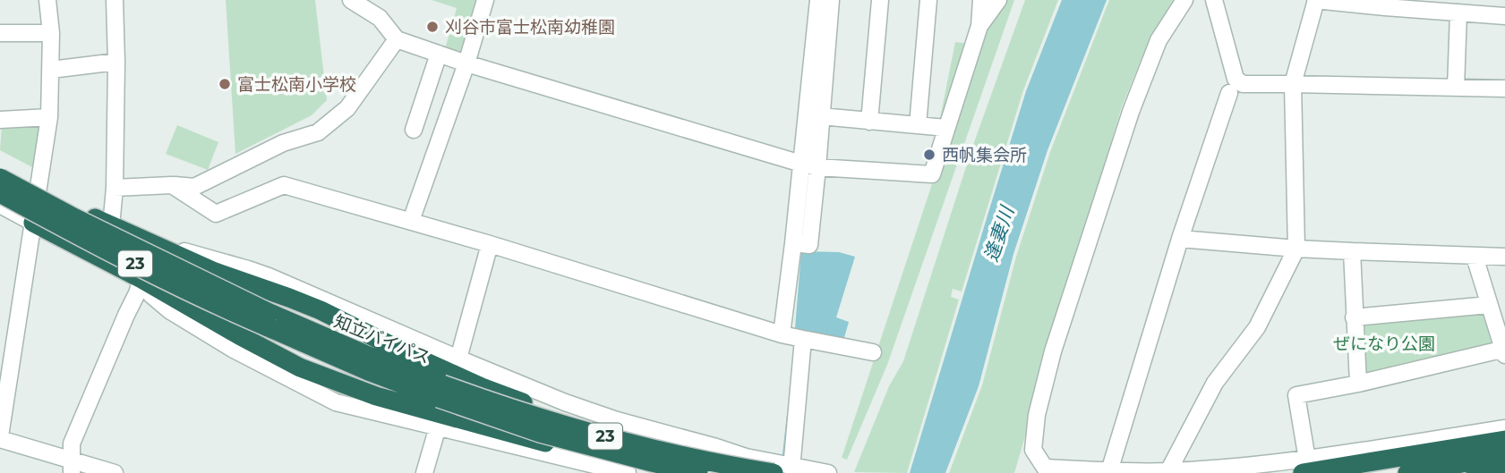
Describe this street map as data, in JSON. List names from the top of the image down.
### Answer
{
  "streets": {
    "highway": ["23", "知立バイパス"]
  },
  "water": ["逢妻川"],
  "parks": ["ぜになり公園"],
  "places": ["刈谷市富士松南幼稚園", "富士松南小学校", "西帆集会所"]
}
